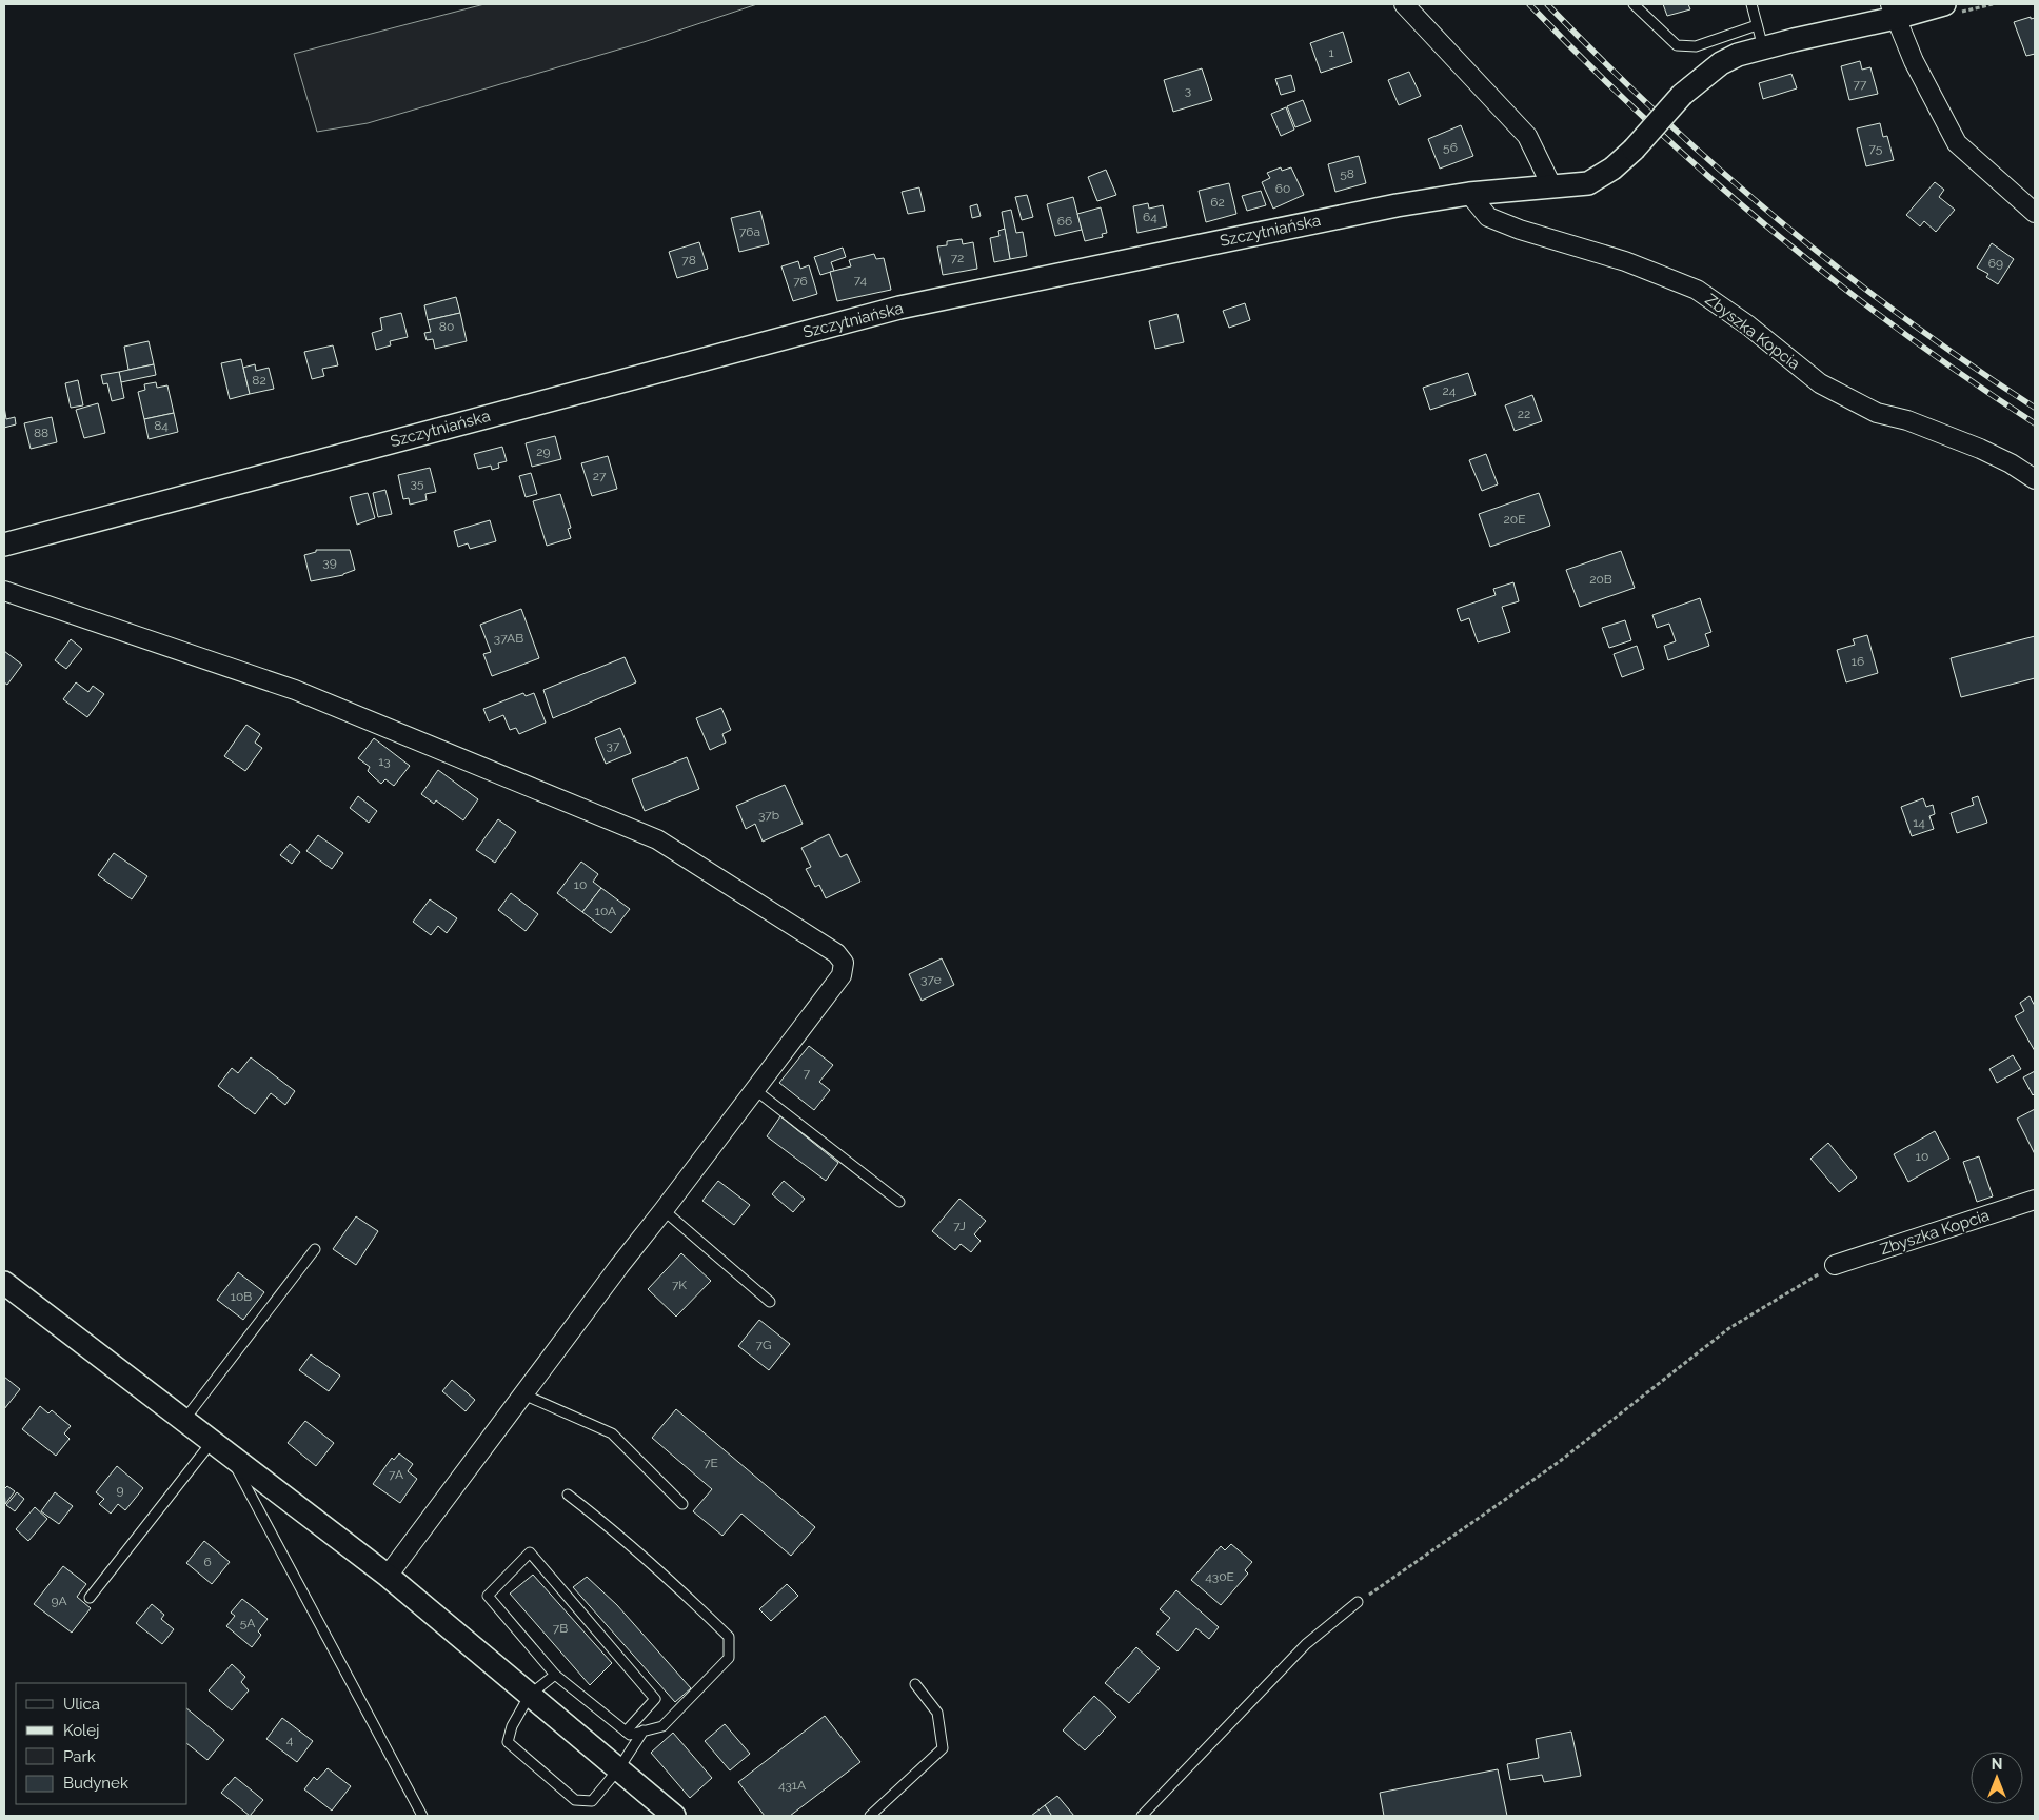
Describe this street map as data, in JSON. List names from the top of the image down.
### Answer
{
  "streets": {
    "street": ["Szczytniańska", "Zbyszka Kopcia"]
  },
  "crossings": [
    ["Szczytniańska", "Zbyszka Kopcia"]
  ],
  "house_numbers": [
    "1",
    "77",
    "3",
    "56",
    "75",
    "58",
    "60",
    "62",
    "64",
    "66",
    "76a",
    "72",
    "78",
    "69",
    "74",
    "76",
    "80",
    "82",
    "24",
    "22",
    "84",
    "88",
    "29",
    "27",
    "35",
    "20E",
    "39",
    "20B",
    "37AB",
    "16",
    "37",
    "13",
    "37b",
    "14",
    "10",
    "10A",
    "37e",
    "7",
    "10",
    "7J",
    "7K",
    "10B",
    "7G",
    "7E",
    "7A",
    "9",
    "6",
    "430E",
    "9A",
    "5A",
    "7B",
    "4",
    "431A"
  ],
  "legend": [
    "Ulica",
    "Kolej",
    "Park",
    "Budynek"
  ],
  "north": "top"
}
